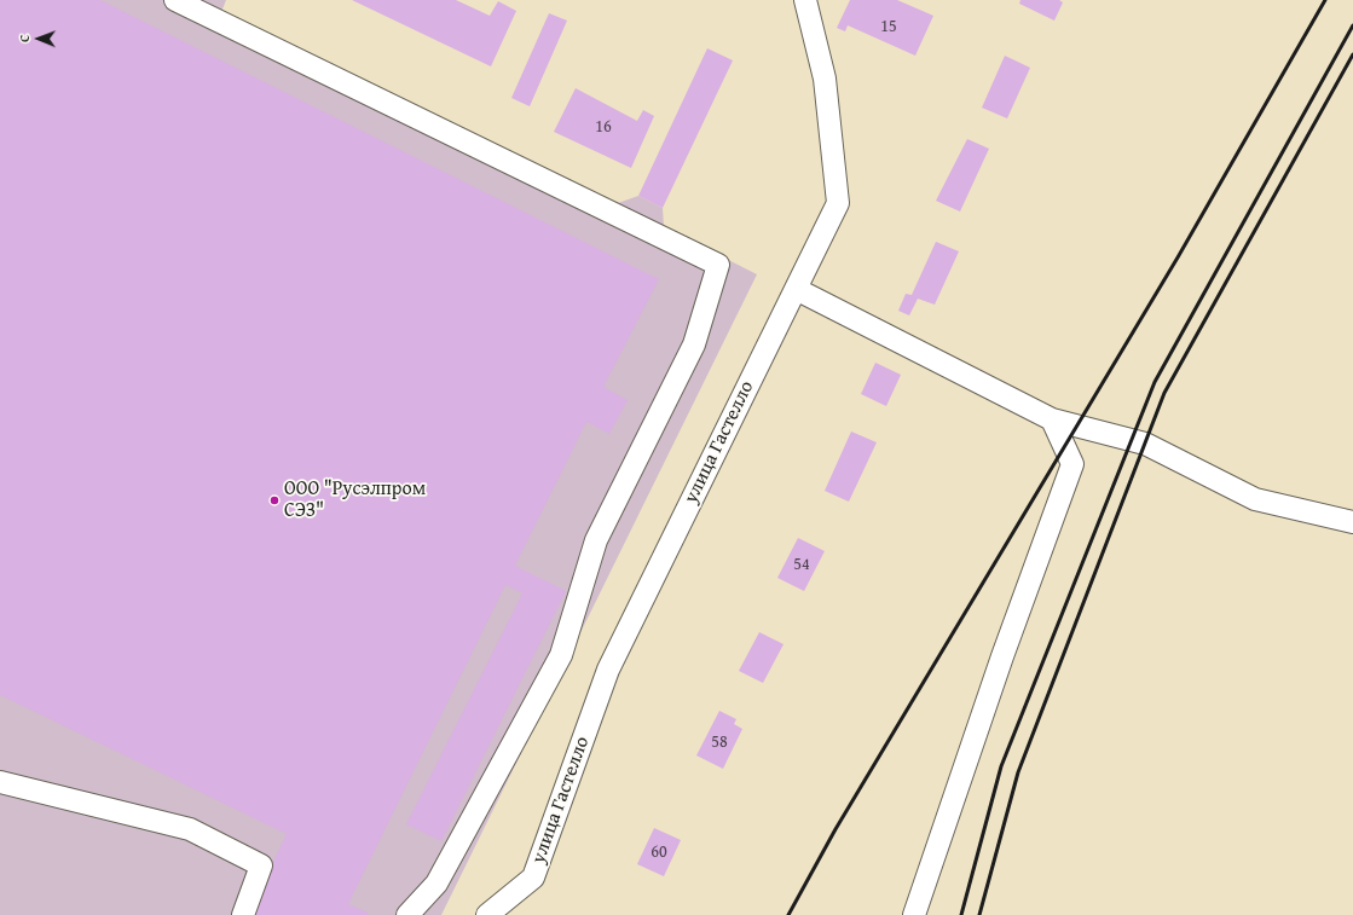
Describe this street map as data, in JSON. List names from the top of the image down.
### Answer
{
  "streets": {
    "street": ["улица Гастелло"]
  },
  "places": ["ООО \"Русэлпром СЭЗ\""],
  "house_numbers": [
    "15",
    "16",
    "54",
    "58",
    "60"
  ],
  "north": "left"
}
